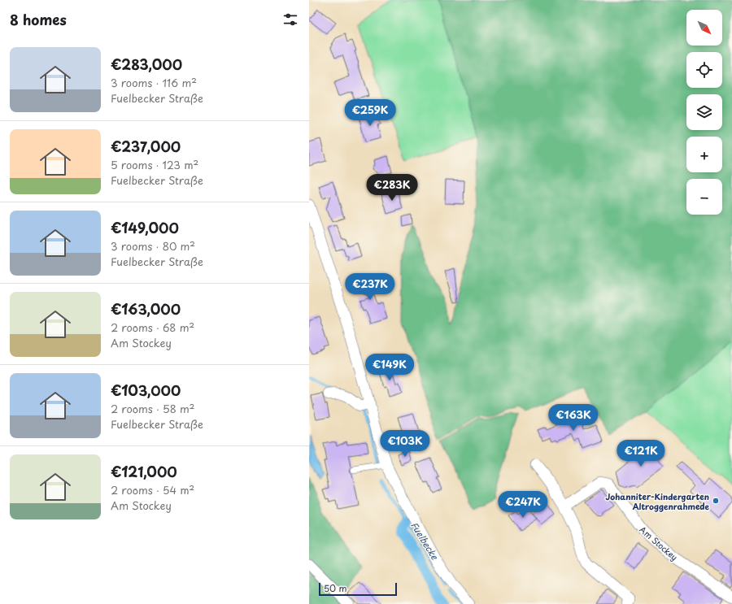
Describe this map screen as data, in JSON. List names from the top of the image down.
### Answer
{
  "streets": {
    "street": ["Am Stockey"]
  },
  "water": ["Fuelbecke"],
  "places": ["Johanniter-Kindergarten Altroggenrahmede"],
  "scale_bar": "50 m",
  "north": "bottom right",
  "page": {
    "heading": "8 homes",
    "map_buttons": ["+", "−"],
    "list": [
      {
        "name": "€283,000",
        "note": "3 rooms · 116 m² · Fuelbecker Straße"
      },
      {
        "name": "€237,000",
        "note": "5 rooms · 123 m² · Fuelbecker Straße"
      },
      {
        "name": "€149,000",
        "note": "3 rooms · 80 m² · Fuelbecker Straße"
      },
      {
        "name": "€163,000",
        "note": "2 rooms · 68 m² · Am Stockey"
      },
      {
        "name": "€103,000",
        "note": "2 rooms · 58 m² · Fuelbecker Straße"
      },
      {
        "name": "€121,000",
        "note": "2 rooms · 54 m² · Am Stockey"
      }
    ],
    "price": [
      "€259K",
      "€283K",
      "€237K",
      "€149K",
      "€163K",
      "€103K",
      "€121K",
      "€247K"
    ],
    "scale": "50 m"
  }
}
